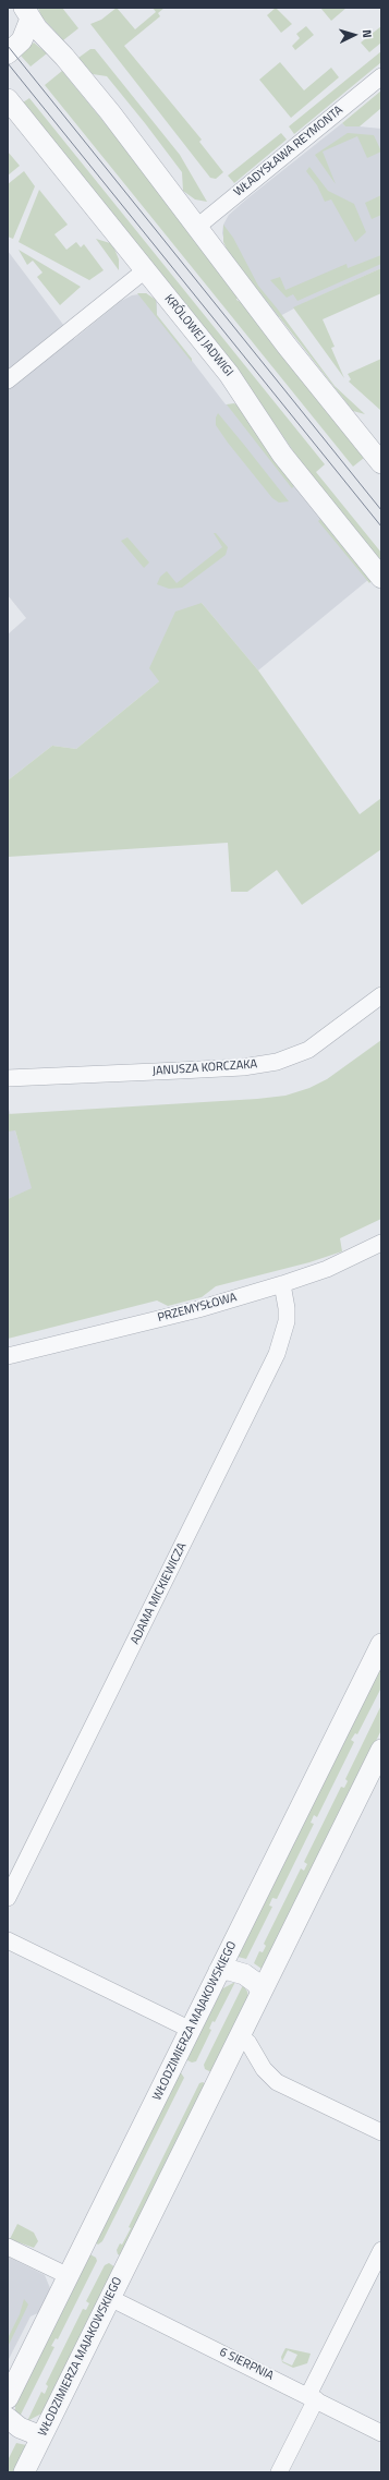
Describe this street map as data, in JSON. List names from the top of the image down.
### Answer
{
  "streets": {
    "street": [
      "WŁADYSŁAWA REYMONTA",
      "KRÓLOWEJ JADWIGI",
      "JANUSZA KORCZAKA",
      "PRZEMYSŁOWA",
      "ADAMA MICKIEWICZA",
      "WŁODZIMIERZA MAJAKOWSKIEGO",
      "6 SIERPNIA"
    ]
  },
  "crossings": [
    ["PRZEMYSŁOWA", "ADAMA MICKIEWICZA"],
    ["WŁODZIMIERZA MAJAKOWSKIEGO", "6 SIERPNIA"]
  ],
  "north": "right"
}
